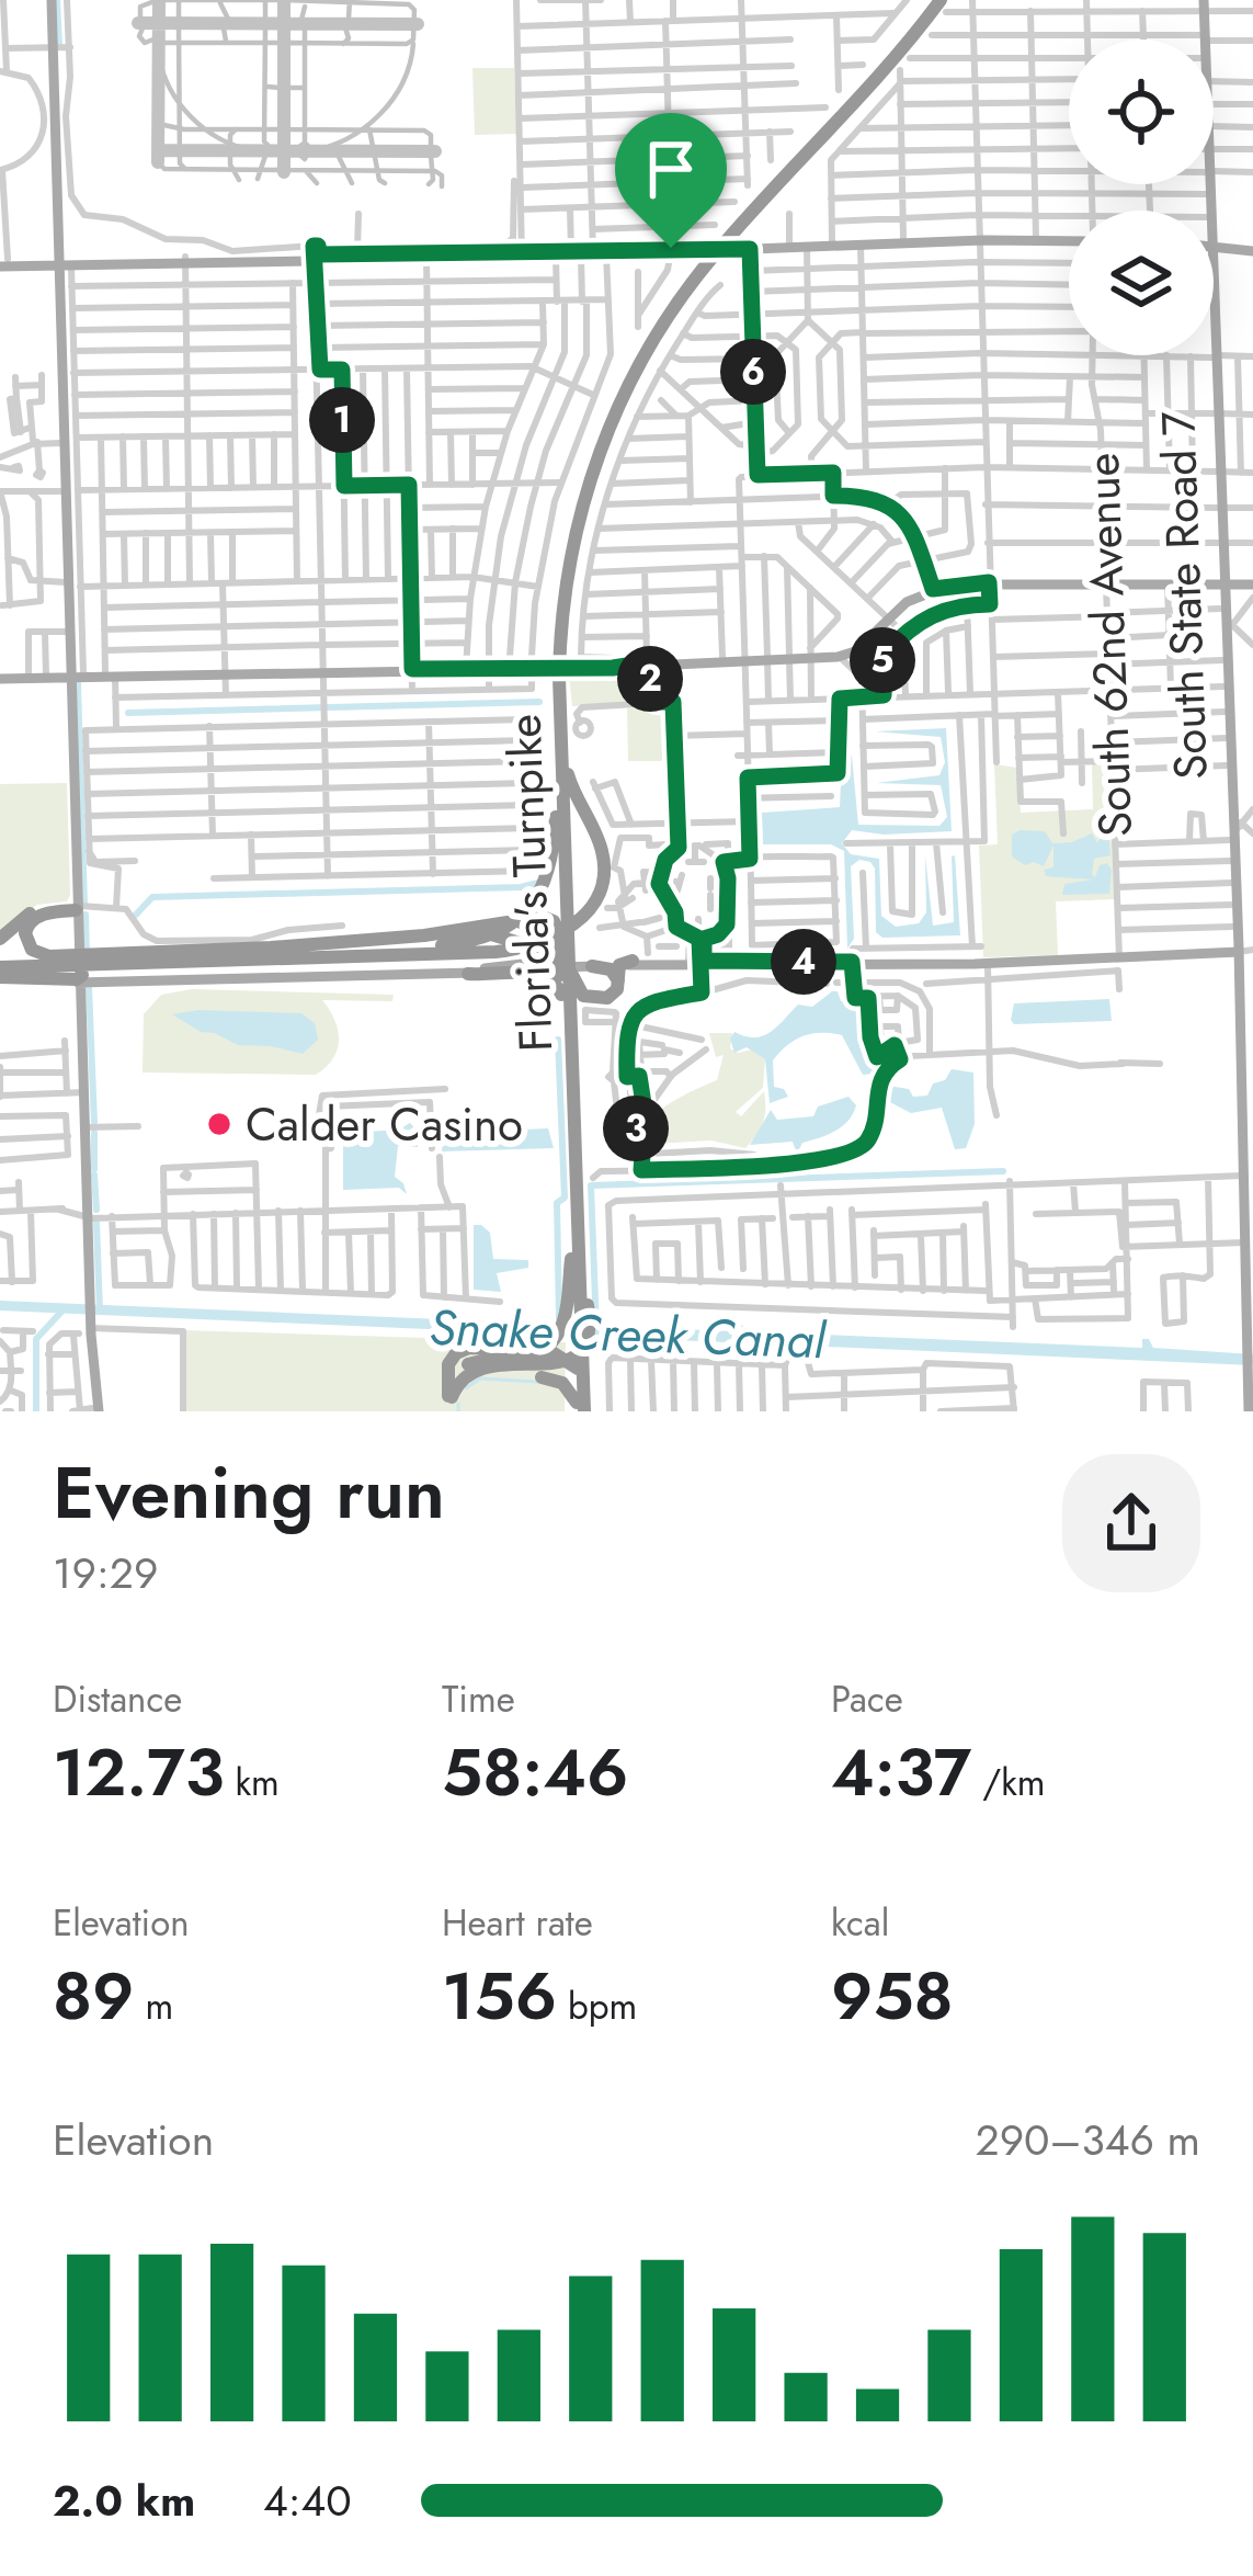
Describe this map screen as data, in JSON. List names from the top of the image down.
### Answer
{
  "streets": {
    "highway": ["Florida's Turnpike"],
    "main road": ["South State Road 7"],
    "street": ["South 62nd Avenue"]
  },
  "water": ["Snake Creek Canal"],
  "places": ["Calder Casino"],
  "page": {
    "pins": [
      "6",
      "1",
      "5",
      "2",
      "4",
      "3"
    ],
    "heading": ["Evening run", "19:29"],
    "stats": [
      ["Distance", "12.73 km"],
      ["Time", "58:46"],
      ["Pace", "4:37 /km"],
      ["Elevation", "89 m"],
      ["Heart rate", "156 bpm"],
      ["kcal", "958"]
    ],
    "chart": ["Elevation", "290–346 m"],
    "list": [
      {
        "name": "2.0 km",
        "note": "4:40"
      }
    ]
  }
}
